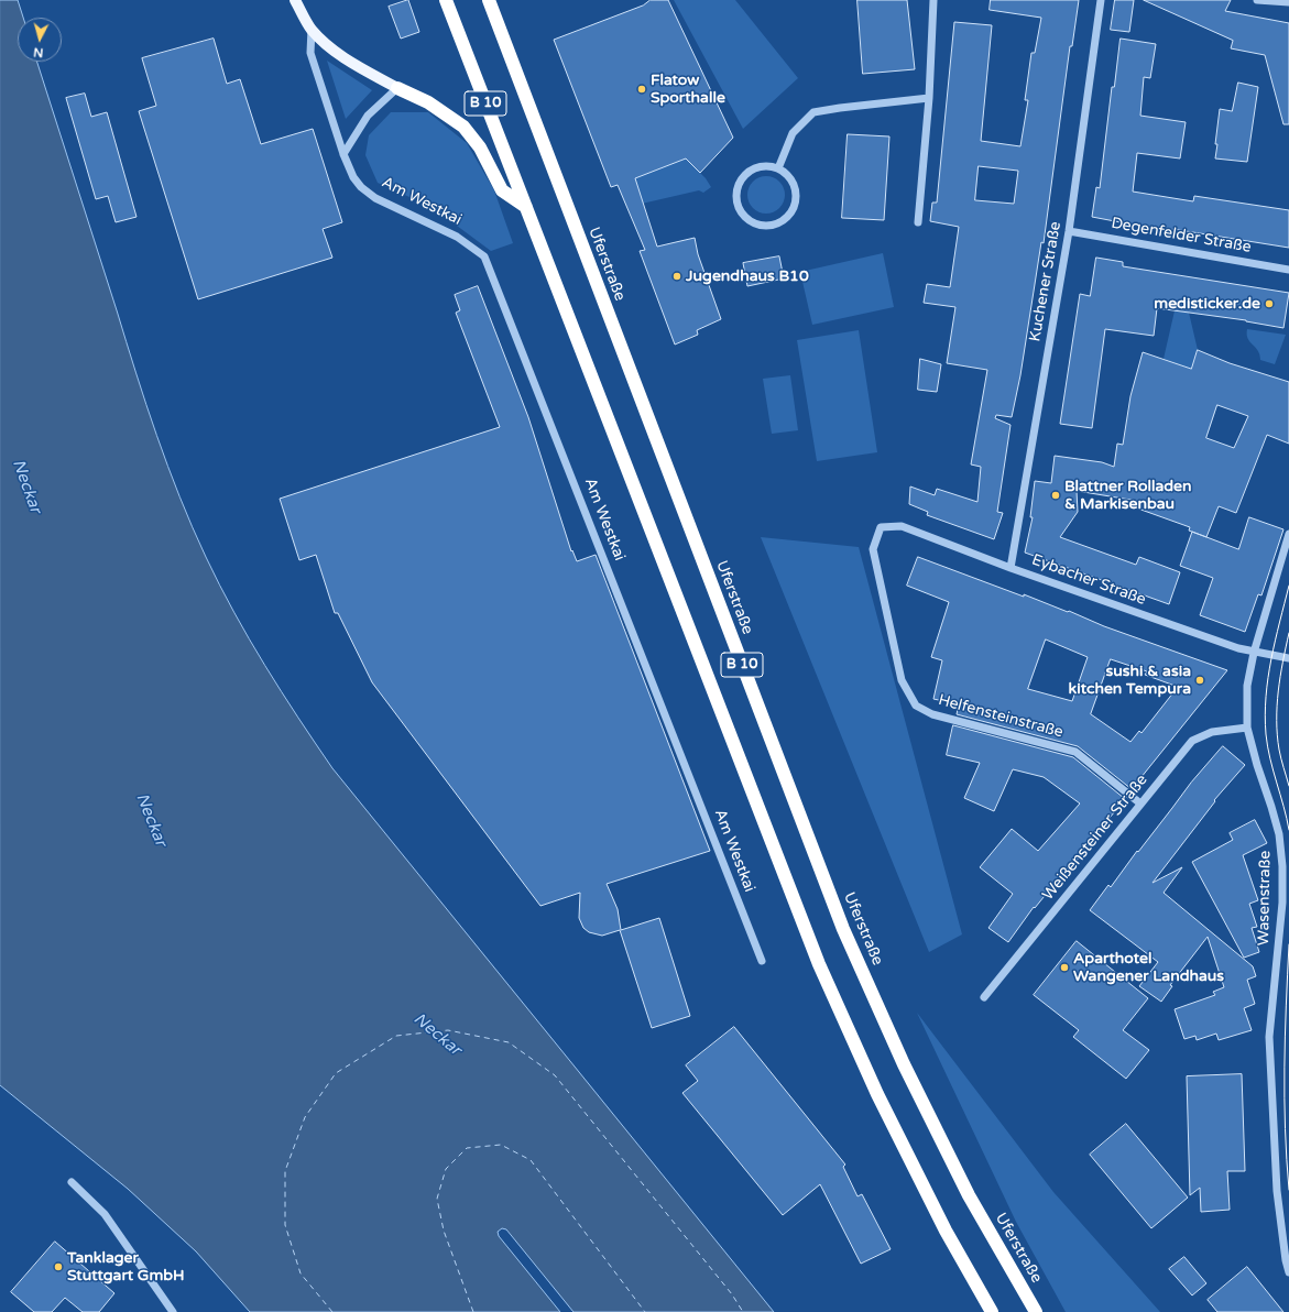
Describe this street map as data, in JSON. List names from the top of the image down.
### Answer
{
  "streets": {
    "highway": ["B 10", "Uferstraße"],
    "street": [
      "Am Westkai",
      "Degenfelder Straße",
      "Kuchener Straße",
      "Eybacher Straße",
      "Helfensteinstraße",
      "Weißensteiner Straße",
      "Wasenstraße"
    ]
  },
  "crossings": [
    ["Degenfelder Straße", "Kuchener Straße"],
    ["Kuchener Straße", "Eybacher Straße"],
    ["Eybacher Straße", "Helfensteinstraße"],
    ["Eybacher Straße", "Wasenstraße"],
    ["Helfensteinstraße", "Weißensteiner Straße"],
    ["Weißensteiner Straße", "Wasenstraße"]
  ],
  "water": ["Neckar"],
  "places": [
    "Flatow Sporthalle",
    "Jugendhaus B10",
    "medisticker.de",
    "Blattner Rolladen & Markisenbau",
    "sushi & asia kitchen Tempura",
    "Aparthotel Wangener Landhaus",
    "Tanklager Stuttgart GmbH"
  ],
  "north": "bottom"
}
